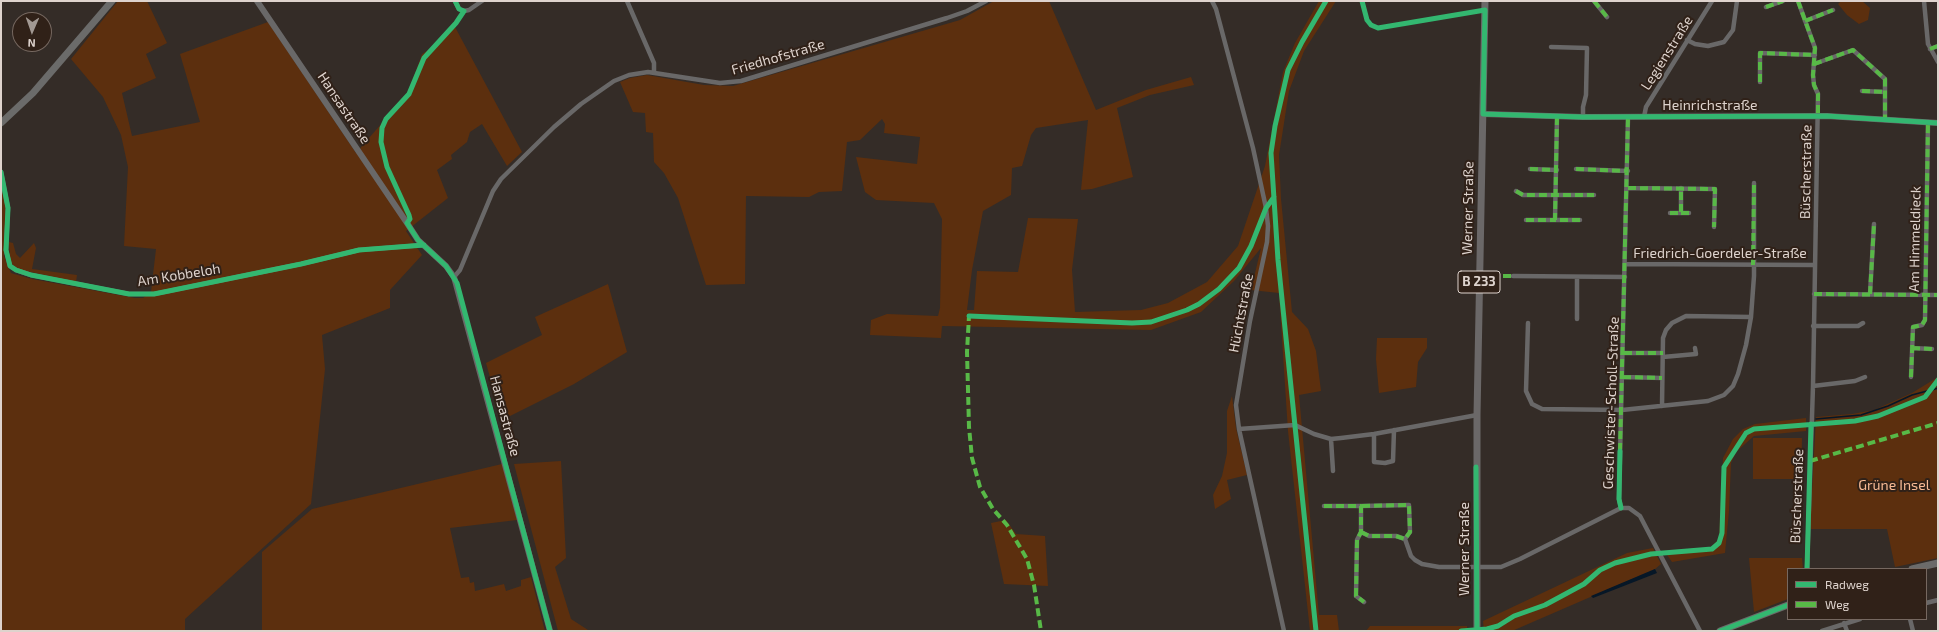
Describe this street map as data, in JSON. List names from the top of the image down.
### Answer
{
  "streets": {
    "main road": ["Werner Straße", "B 233"],
    "street": [
      "Legienstraße",
      "Friedhofstraße",
      "Heinrichstraße",
      "Hansastraße",
      "Büscherstraße",
      "Am Himmeldieck",
      "Friedrich-Goerdeler-Straße",
      "Am Kobbeloh",
      "Hüchtstraße",
      "Geschwister-Scholl-Straße"
    ]
  },
  "crossings": [
    ["Legienstraße", "Heinrichstraße"],
    ["Friedhofstraße", "Hansastraße"],
    ["Heinrichstraße", "Büscherstraße"],
    ["Heinrichstraße", "Werner Straße"],
    ["Heinrichstraße", "Am Himmeldieck"],
    ["Heinrichstraße", "Geschwister-Scholl-Straße"],
    ["Hansastraße", "Am Kobbeloh"],
    ["Büscherstraße", "Friedrich-Goerdeler-Straße"],
    ["Friedrich-Goerdeler-Straße", "Geschwister-Scholl-Straße"]
  ],
  "parks": ["Grüne Insel"],
  "legend": ["Radweg", "Weg"],
  "north": "bottom"
}
